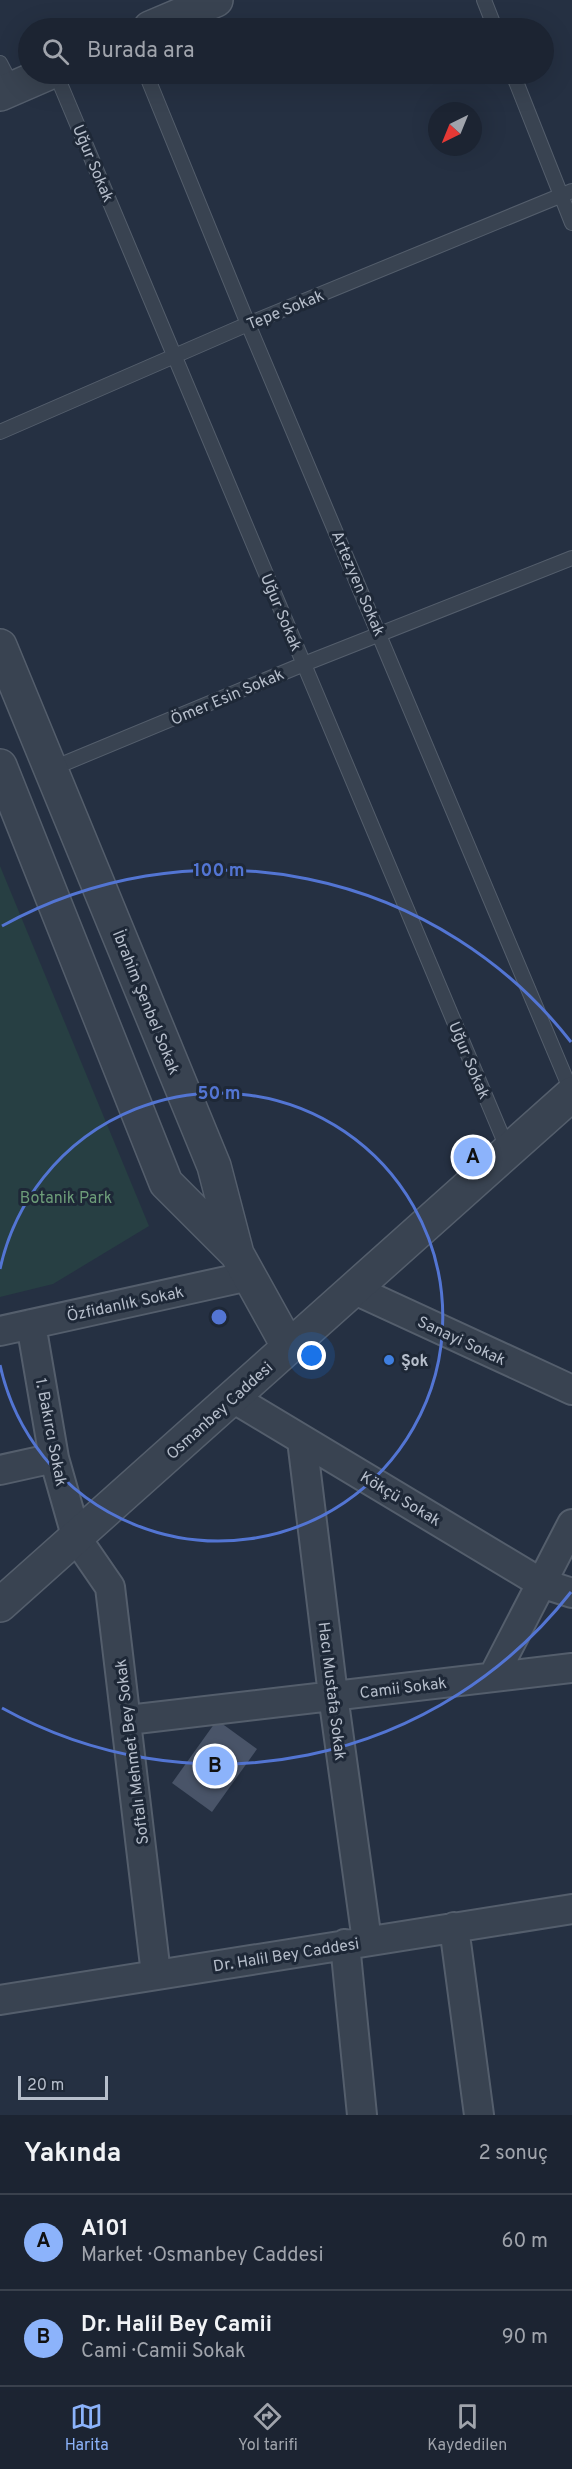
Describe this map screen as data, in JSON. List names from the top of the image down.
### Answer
{
  "streets": {
    "street": [
      "İbrahim Şenbel Sokak",
      "Özfidanlık Sokak",
      "Sanayi Sokak",
      "Osmanbey Caddesi",
      "1. Bakırcı Sokak",
      "Kökçü Sokak",
      "Camii Sokak",
      "Hacı Mustafa Sokak",
      "Softalı Mehmet Bey Sokak",
      "Dr. Halil Bey Caddesi"
    ],
    "lane": [
      "Uğur Sokak",
      "Tepe Sokak",
      "Artezyen Sokak",
      "Ömer Esin Sokak"
    ]
  },
  "crossings": [
    ["Uğur Sokak", "Tepe Sokak"],
    ["Uğur Sokak", "Ömer Esin Sokak"],
    ["Uğur Sokak", "Osmanbey Caddesi"],
    ["Tepe Sokak", "Artezyen Sokak"],
    ["Artezyen Sokak", "Ömer Esin Sokak"],
    ["Artezyen Sokak", "Osmanbey Caddesi"],
    ["Ömer Esin Sokak", "İbrahim Şenbel Sokak"],
    ["İbrahim Şenbel Sokak", "Özfidanlık Sokak"],
    ["Özfidanlık Sokak", "1. Bakırcı Sokak"],
    ["Sanayi Sokak", "Osmanbey Caddesi"],
    ["Osmanbey Caddesi", "1. Bakırcı Sokak"],
    ["Osmanbey Caddesi", "Kökçü Sokak"],
    ["Osmanbey Caddesi", "Softalı Mehmet Bey Sokak"],
    ["1. Bakırcı Sokak", "Softalı Mehmet Bey Sokak"],
    ["Kökçü Sokak", "Hacı Mustafa Sokak"],
    ["Camii Sokak", "Hacı Mustafa Sokak"],
    ["Camii Sokak", "Softalı Mehmet Bey Sokak"],
    ["Hacı Mustafa Sokak", "Dr. Halil Bey Caddesi"],
    ["Softalı Mehmet Bey Sokak", "Dr. Halil Bey Caddesi"]
  ],
  "parks": ["Botanik Park"],
  "places": ["Şok"],
  "scale_bar": "20 m",
  "north": "bottom left",
  "page": {
    "search": "Burada ara",
    "pins": ["A", "B"],
    "scale": "20 m",
    "heading": ["Yakında", "2 sonuç"],
    "list": [
      {
        "mark": "A",
        "name": "A101",
        "note": "Market · Osmanbey Caddesi",
        "value": "60 m"
      },
      {
        "mark": "B",
        "name": "Dr. Halil Bey Camii",
        "note": "Cami · Camii Sokak",
        "value": "90 m"
      }
    ],
    "nav": ["Harita", "Yol tarifi", "Kaydedilen"]
  },
  "rings": ["100 m", "50 m"]
}
